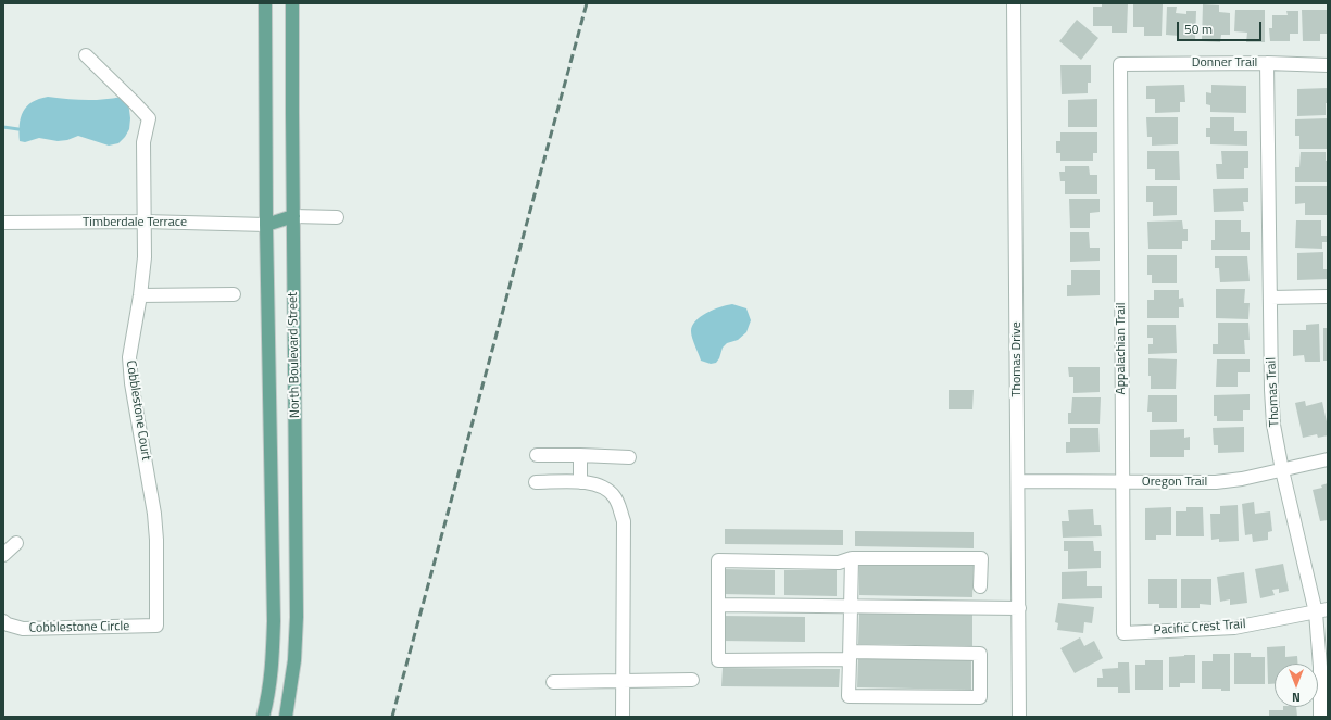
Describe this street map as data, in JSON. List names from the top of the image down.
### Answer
{
  "streets": {
    "main road": ["North Boulevard Street"],
    "street": [
      "Donner Trail",
      "Timberdale Terrace",
      "Appalachian Trail",
      "Thomas Drive",
      "Thomas Trail",
      "Cobblestone Court",
      "Oregon Trail",
      "Cobblestone Circle",
      "Pacific Crest Trail"
    ]
  },
  "crossings": [
    ["Donner Trail", "Appalachian Trail"],
    ["Donner Trail", "Thomas Trail"],
    ["Timberdale Terrace", "North Boulevard Street"],
    ["Timberdale Terrace", "Cobblestone Court"],
    ["Appalachian Trail", "Oregon Trail"],
    ["Appalachian Trail", "Pacific Crest Trail"],
    ["Thomas Drive", "Oregon Trail"],
    ["Thomas Trail", "Oregon Trail"],
    ["Thomas Trail", "Pacific Crest Trail"],
    ["Cobblestone Court", "Cobblestone Circle"]
  ],
  "scale_bar": "50 m",
  "north": "bottom"
}
